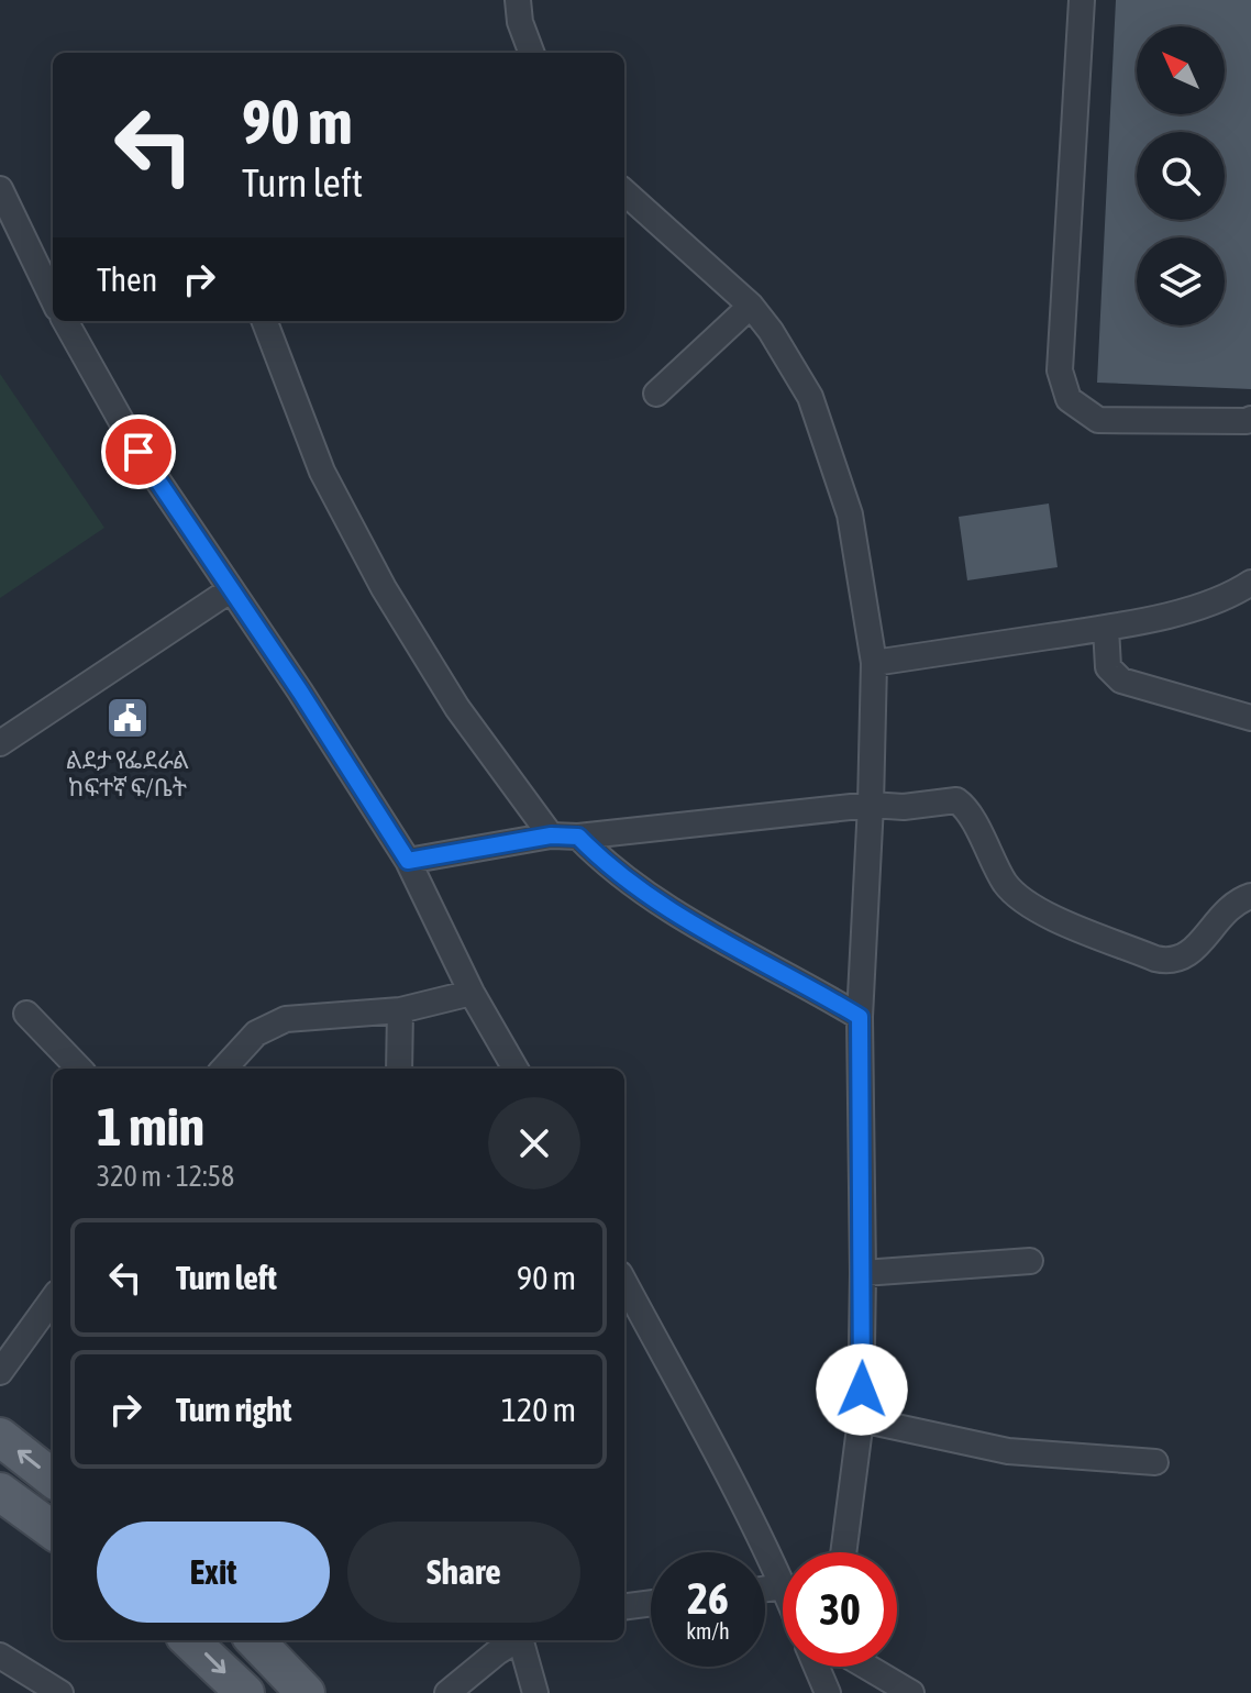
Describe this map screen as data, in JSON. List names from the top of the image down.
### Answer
{
  "places": {
    "public building": ["ልደታ የፌደራል ከፍተኛ ፍ/ቤት"]
  },
  "north": "top left",
  "page": {
    "turn": ["90 m", "Turn left"],
    "then": "Then",
    "heading": ["1 min", "320 m · 12:58"],
    "list": [
      {
        "name": "Turn left",
        "value": "90 m"
      },
      {
        "name": "Turn right",
        "value": "120 m"
      }
    ],
    "buttons": ["Exit", "Share"],
    "speed": "26 km/h",
    "limit": "30"
  }
}
